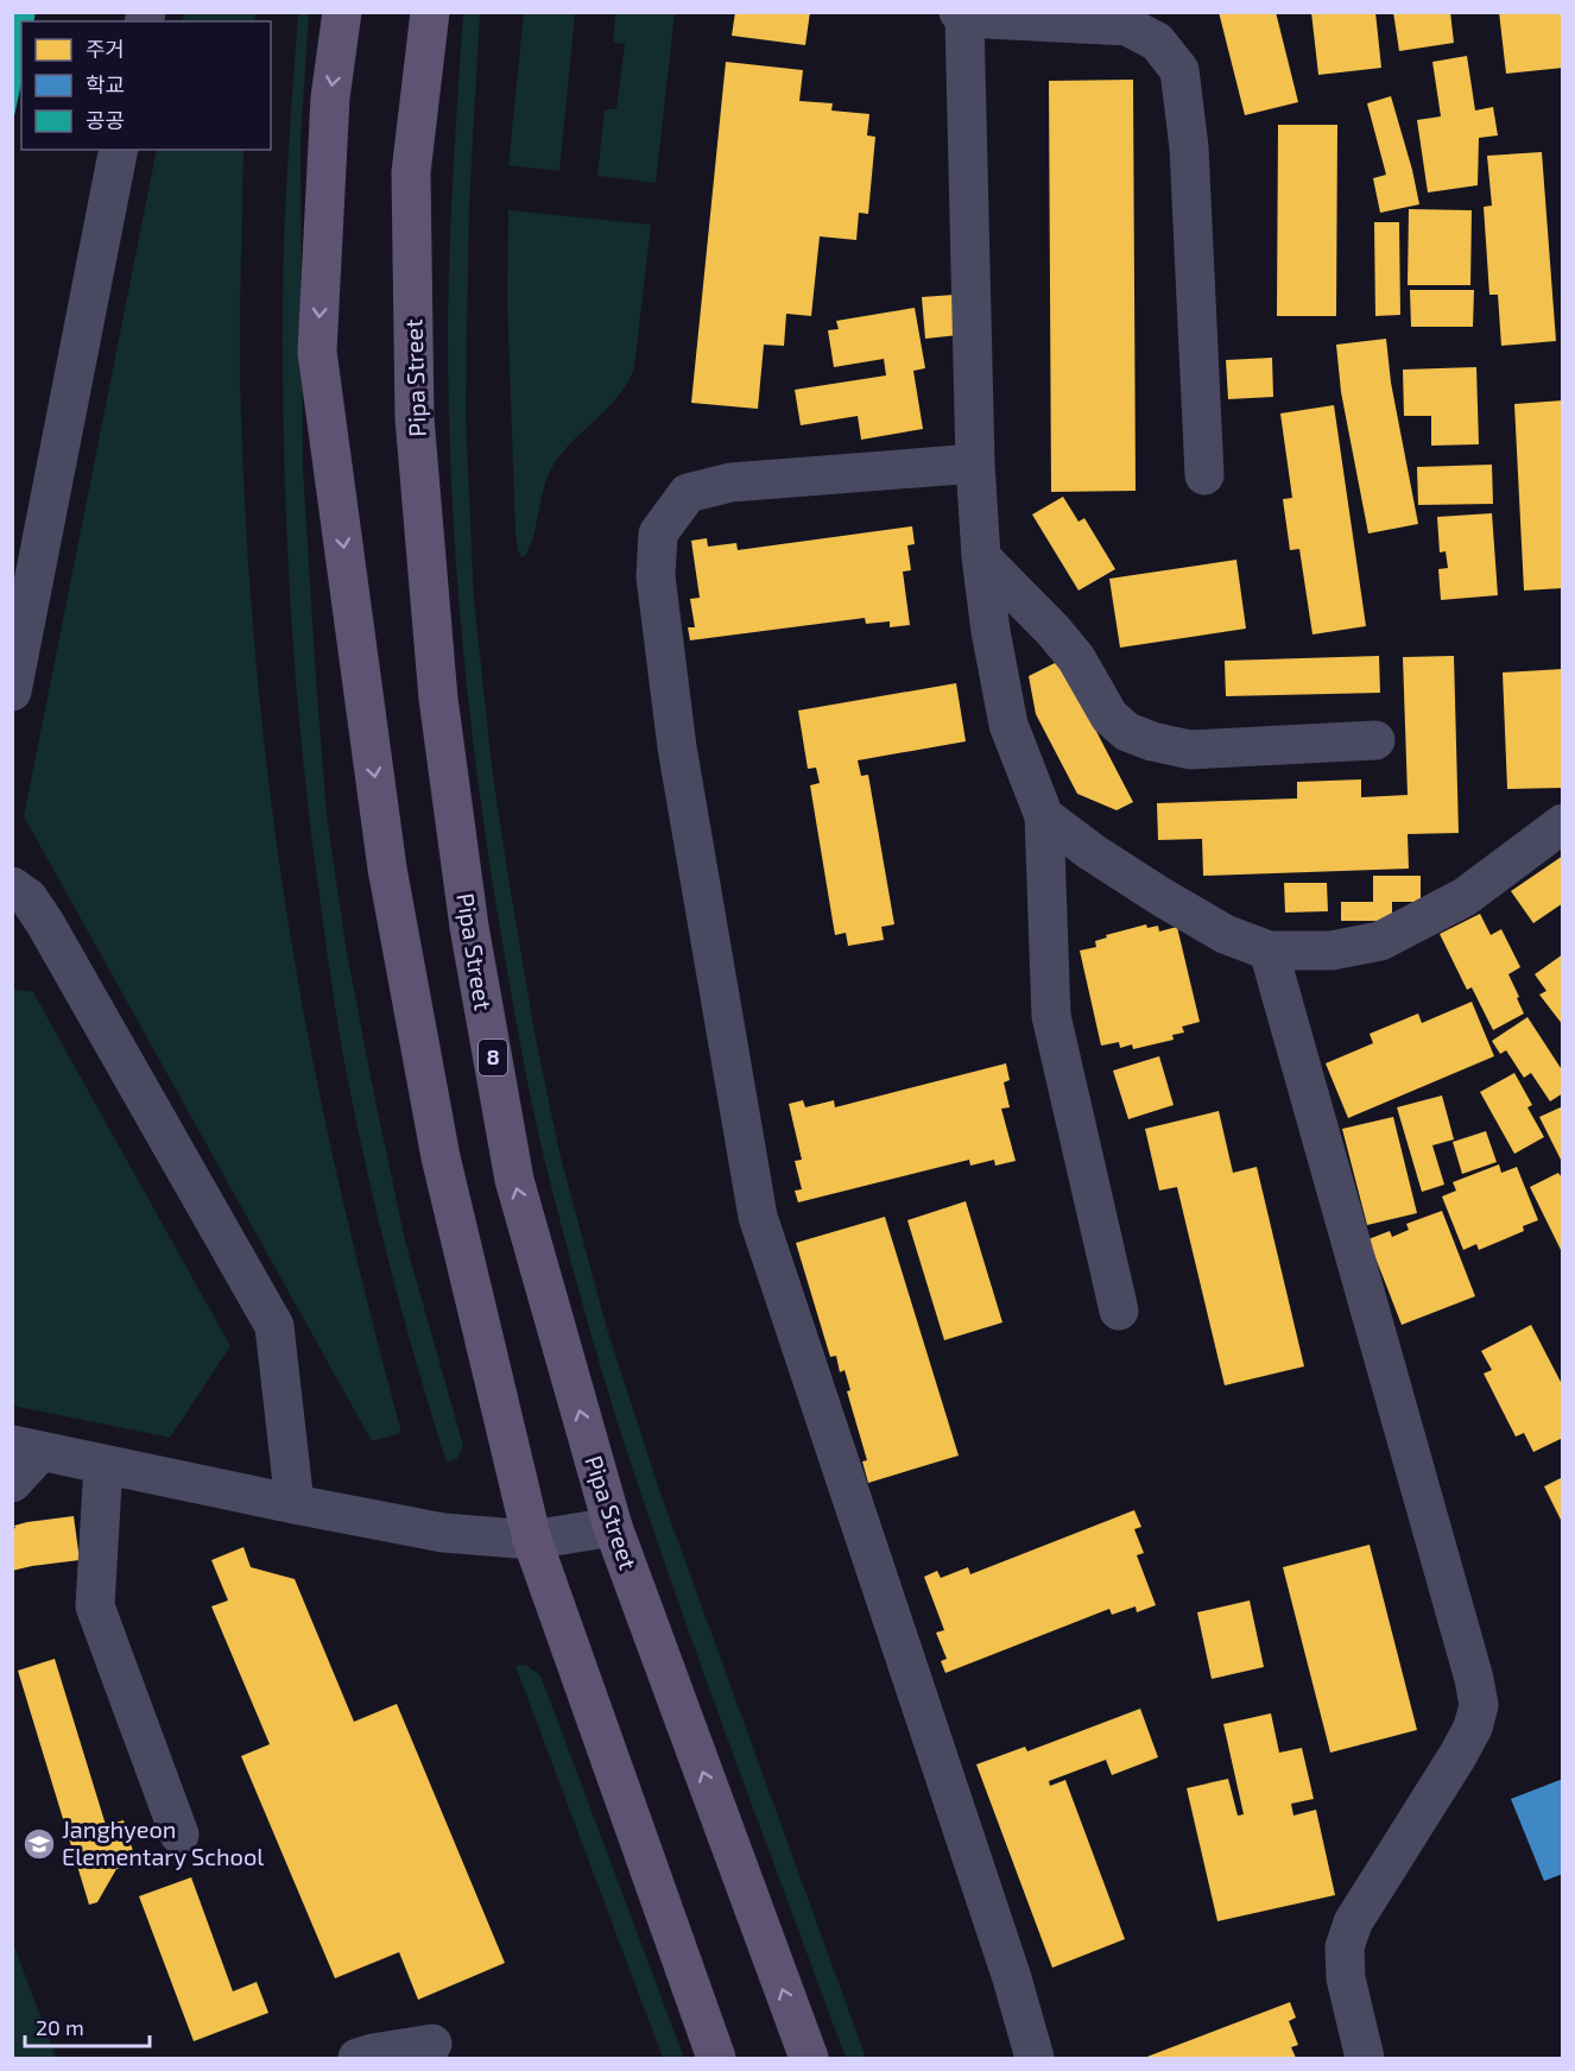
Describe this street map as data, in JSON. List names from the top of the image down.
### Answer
{
  "streets": {
    "main road": ["Pipa Street", "8"]
  },
  "places": {
    "school or university": ["Janghyeon Elementary School"]
  },
  "legend": ["주거", "학교", "공공"],
  "scale_bar": "20 m"
}
